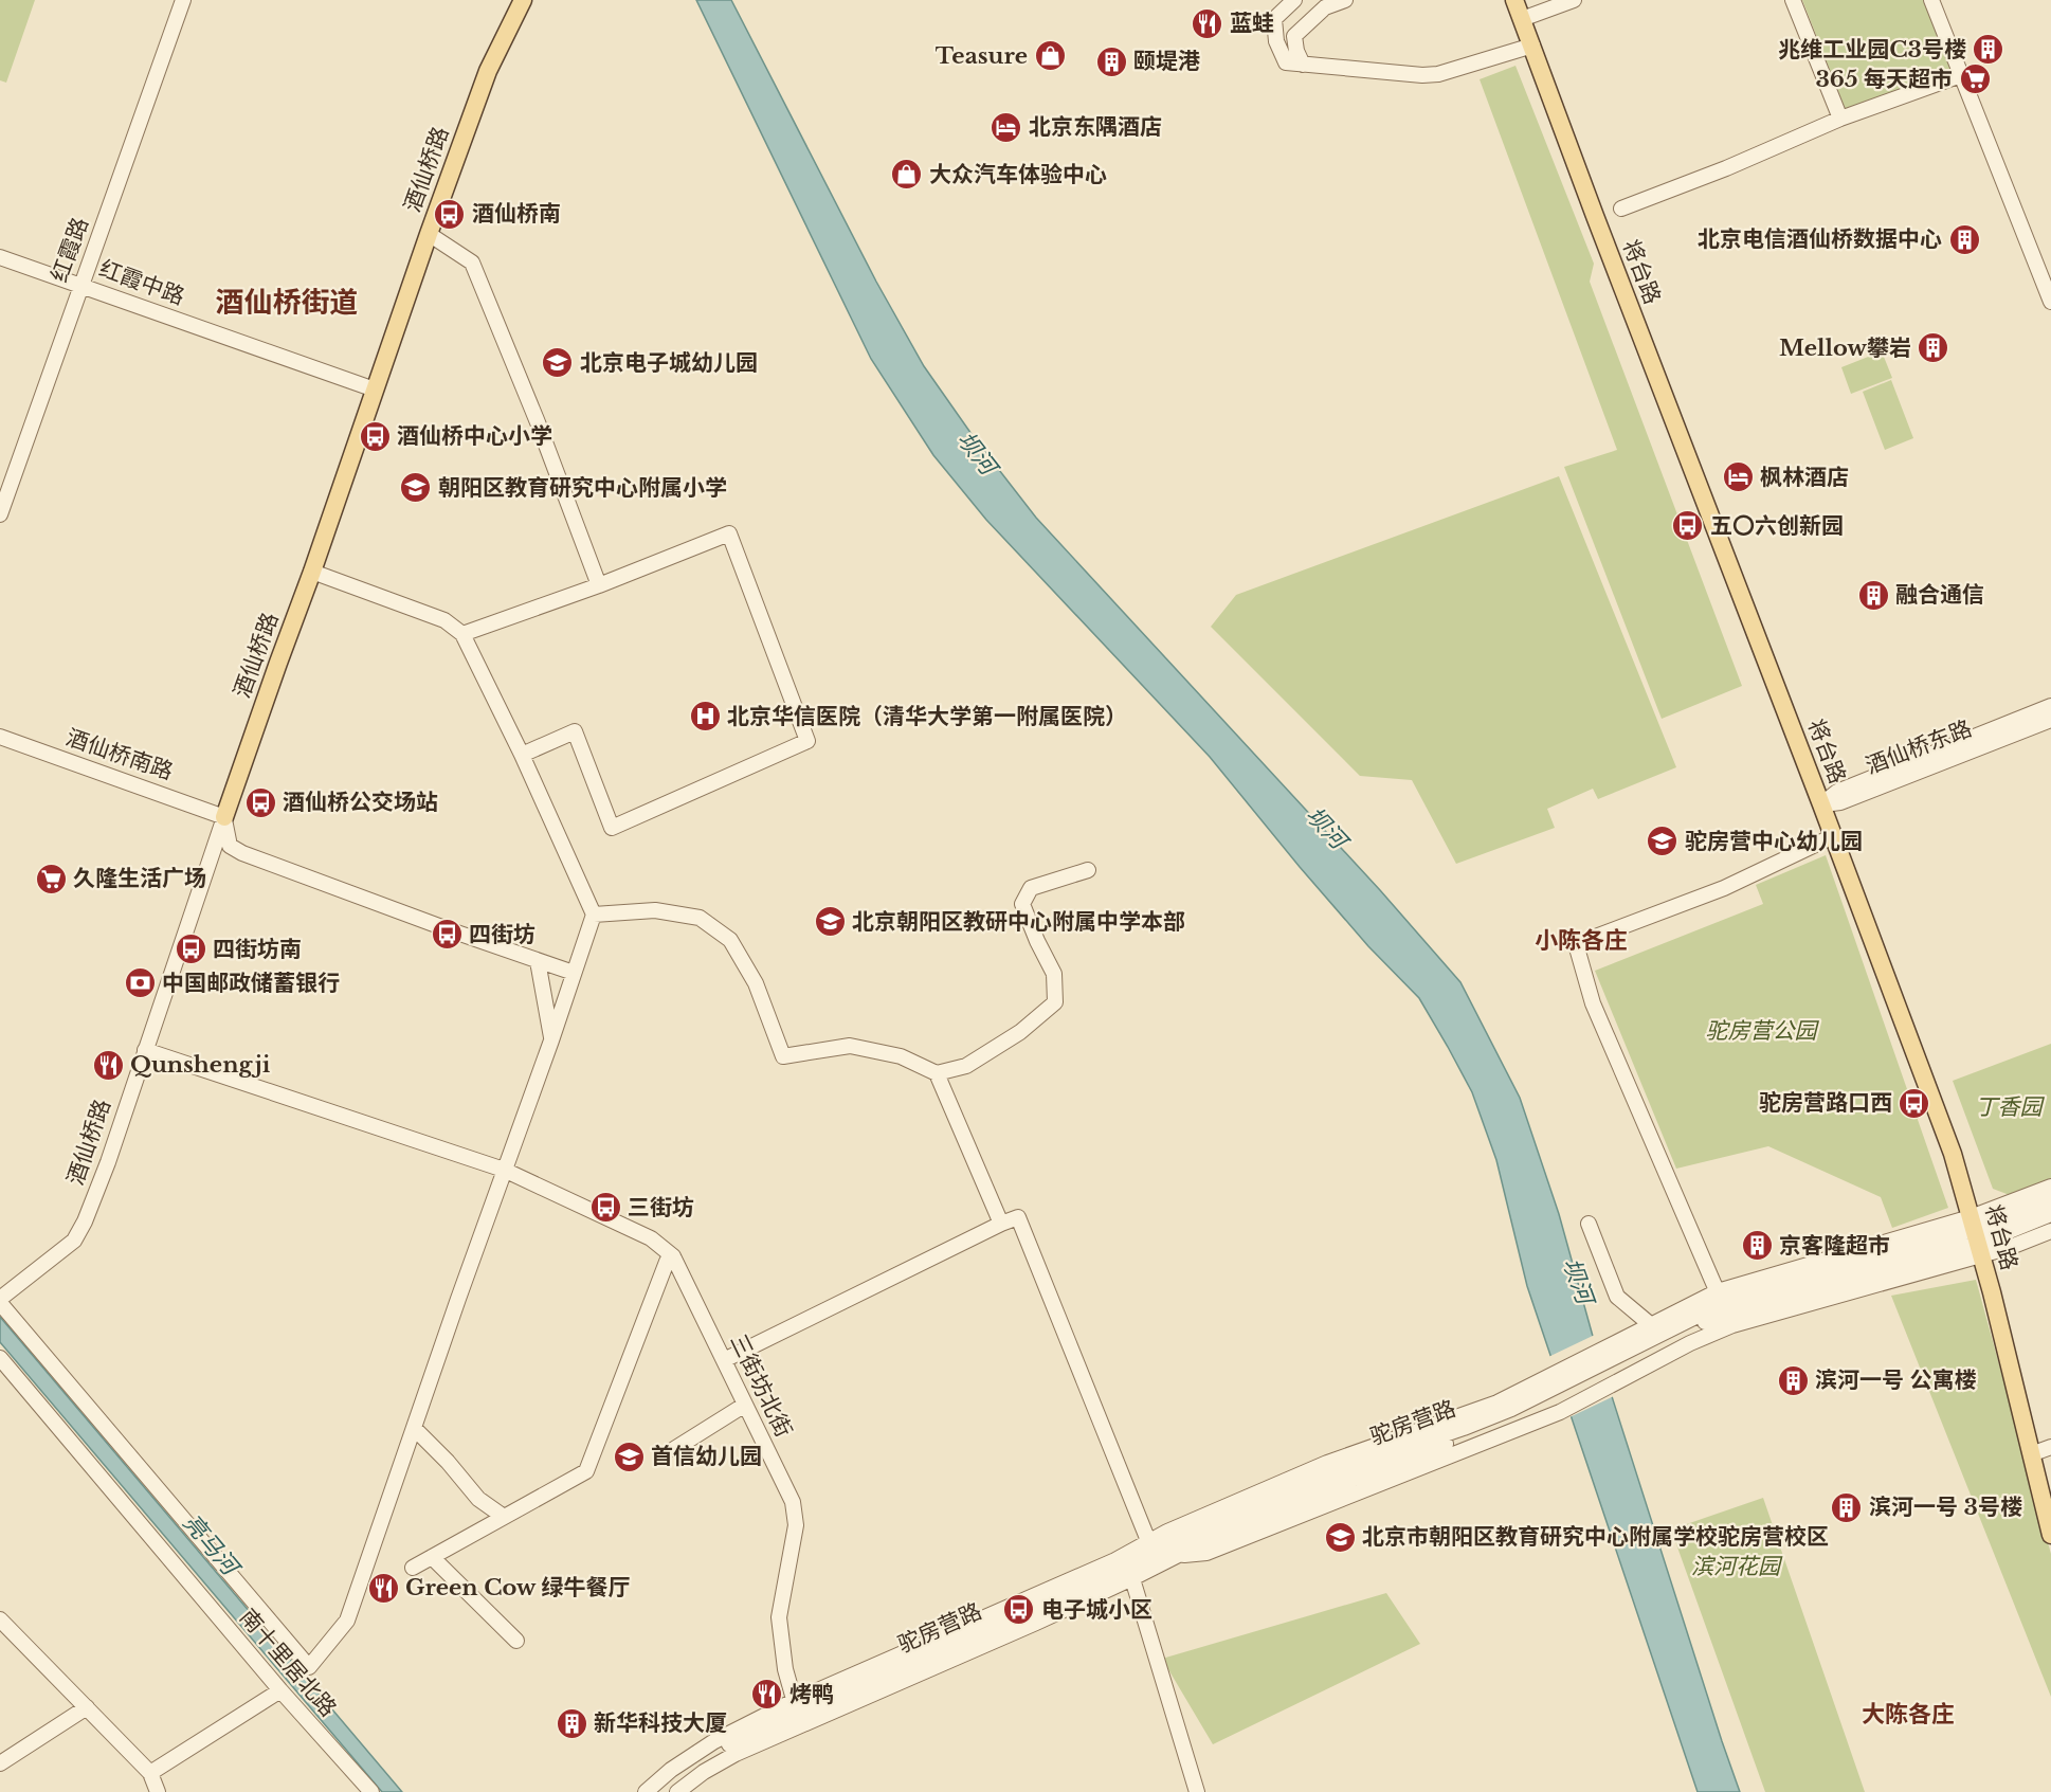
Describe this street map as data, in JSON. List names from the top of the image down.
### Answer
{
  "streets": {
    "main road": ["酒仙桥路", "将台路"],
    "street": [
      "红霞路",
      "红霞中路",
      "酒仙桥东路",
      "酒仙桥南路",
      "三街坊北街",
      "驼房营路",
      "南十里居北路"
    ]
  },
  "crossings": [
    ["酒仙桥路", "红霞中路"],
    ["酒仙桥路", "酒仙桥南路"],
    ["酒仙桥路", "三街坊北街"],
    ["红霞路", "红霞中路"],
    ["将台路", "酒仙桥东路"],
    ["将台路", "驼房营路"],
    ["三街坊北街", "驼房营路"]
  ],
  "districts": ["酒仙桥街道", "小陈各庄", "大陈各庄"],
  "water": ["坝河", "亮马河"],
  "parks": ["驼房营公园", "丁香园", "滨河花园"],
  "places": {
    "restaurant": [
      "蓝蛙",
      "Qunshengji",
      "Green Cow 绿牛餐厅",
      "烤鸭"
    ],
    "building": [
      "兆维工业园C3号楼",
      "颐堤港",
      "北京电信酒仙桥数据中心",
      "Mellow攀岩",
      "融合通信",
      "京客隆超市",
      "滨河一号 公寓楼",
      "滨河一号 3号楼",
      "新华科技大厦"
    ],
    "shop": ["Teasure", "大众汽车体验中心"],
    "supermarket": ["365 每天超市", "久隆生活广场"],
    "hotel": ["北京东隅酒店", "枫林酒店"],
    "bus stop": [
      "酒仙桥南",
      "酒仙桥中心小学",
      "五〇六创新园",
      "酒仙桥公交场站",
      "四街坊",
      "四街坊南",
      "驼房营路口西",
      "三街坊",
      "电子城小区"
    ],
    "school or university": [
      "北京电子城幼儿园",
      "朝阳区教育研究中心附属小学",
      "驼房营中心幼儿园",
      "北京朝阳区教研中心附属中学本部",
      "首信幼儿园",
      "北京市朝阳区教育研究中心附属学校驼房营校区"
    ],
    "hospital": ["北京华信医院（清华大学第一附属医院）"],
    "bank": ["中国邮政储蓄银行"]
  }
}
